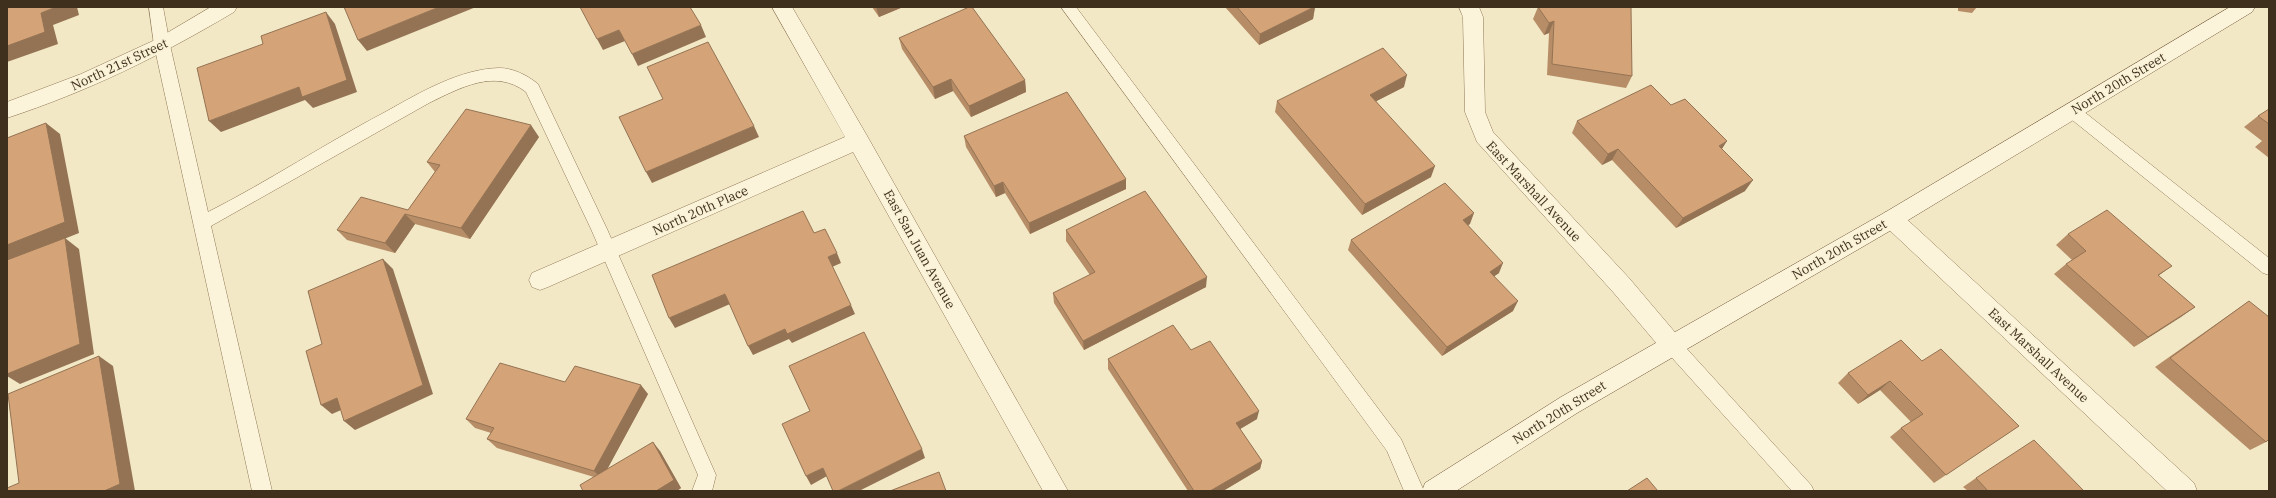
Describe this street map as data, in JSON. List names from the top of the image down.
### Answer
{
  "streets": {
    "street": [
      "North 21st Street",
      "North 20th Street",
      "East Marshall Avenue",
      "North 20th Place",
      "East San Juan Avenue"
    ]
  },
  "crossings": [
    ["North 20th Street", "East Marshall Avenue"],
    ["North 20th Place", "East San Juan Avenue"]
  ]
}
